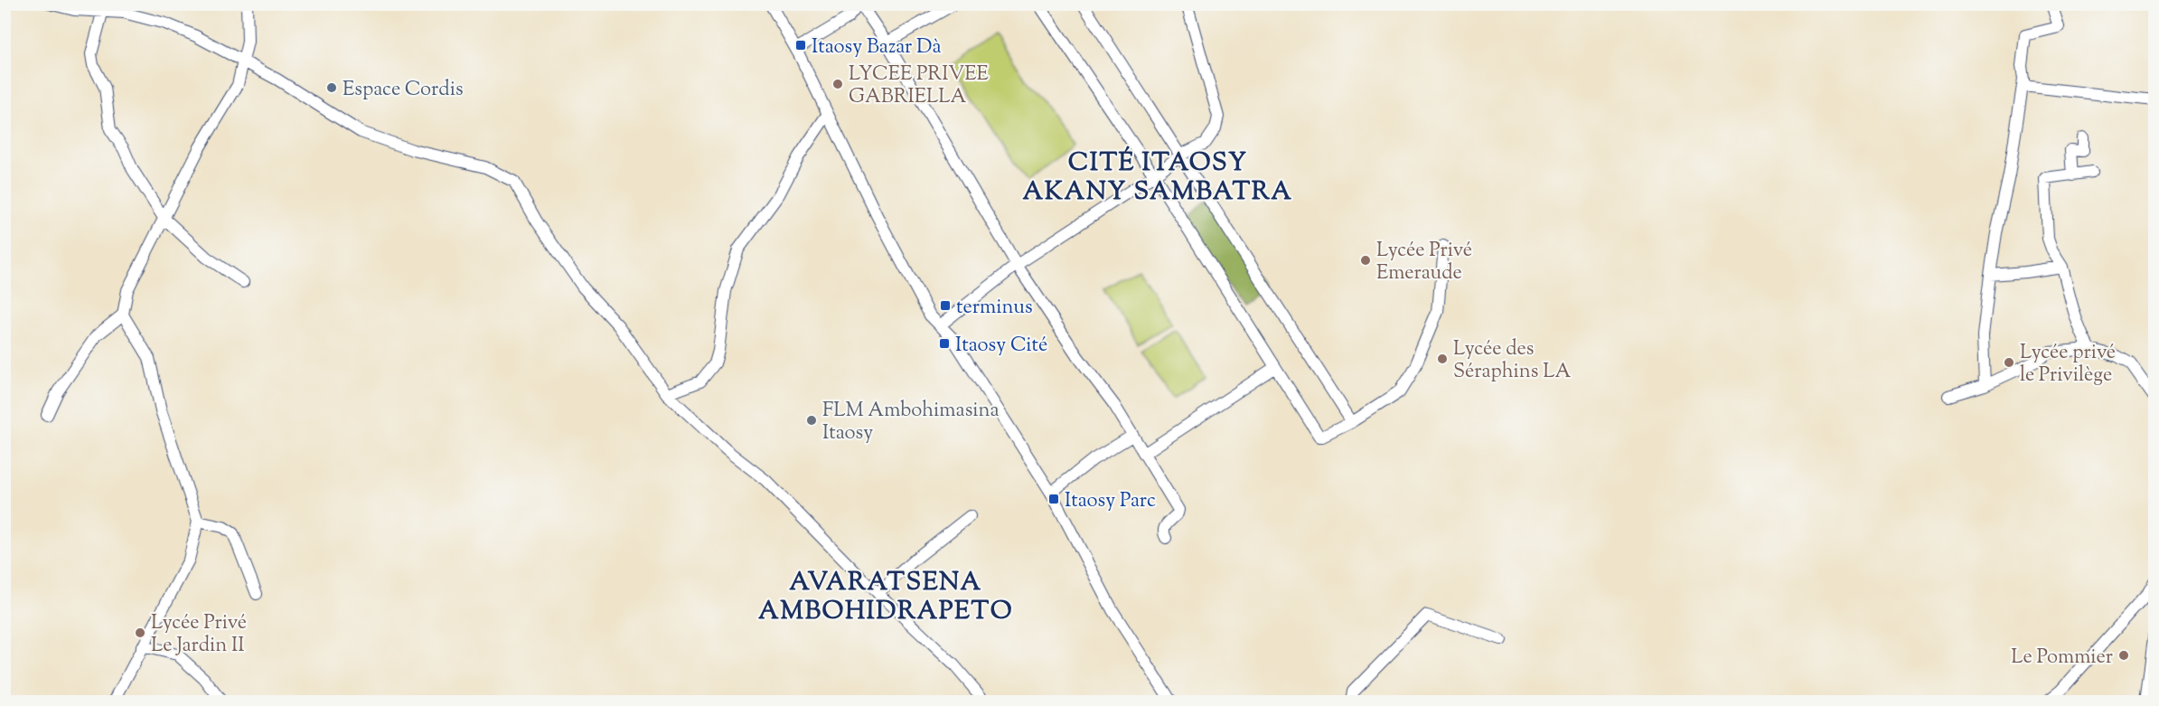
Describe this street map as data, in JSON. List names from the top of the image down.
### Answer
{
  "districts": ["CITÉ ITAOSY AKANY SAMBATRA", "AVARATSENA AMBOHIDRAPETO"],
  "places": {
    "transit": [
      "Itaosy Bazar Dà",
      "terminus",
      "Itaosy Cité",
      "Itaosy Parc"
    ],
    "other": [
      "LYCEE PRIVEE GABRIELLA",
      "Espace Cordis",
      "Lycée Privé Emeraude",
      "Lycée des Séraphins LA",
      "Lycée privé le Privilège",
      "FLM Ambohimasina Itaosy",
      "Lycée Privé Le Jardin II",
      "Le Pommier"
    ]
  }
}
